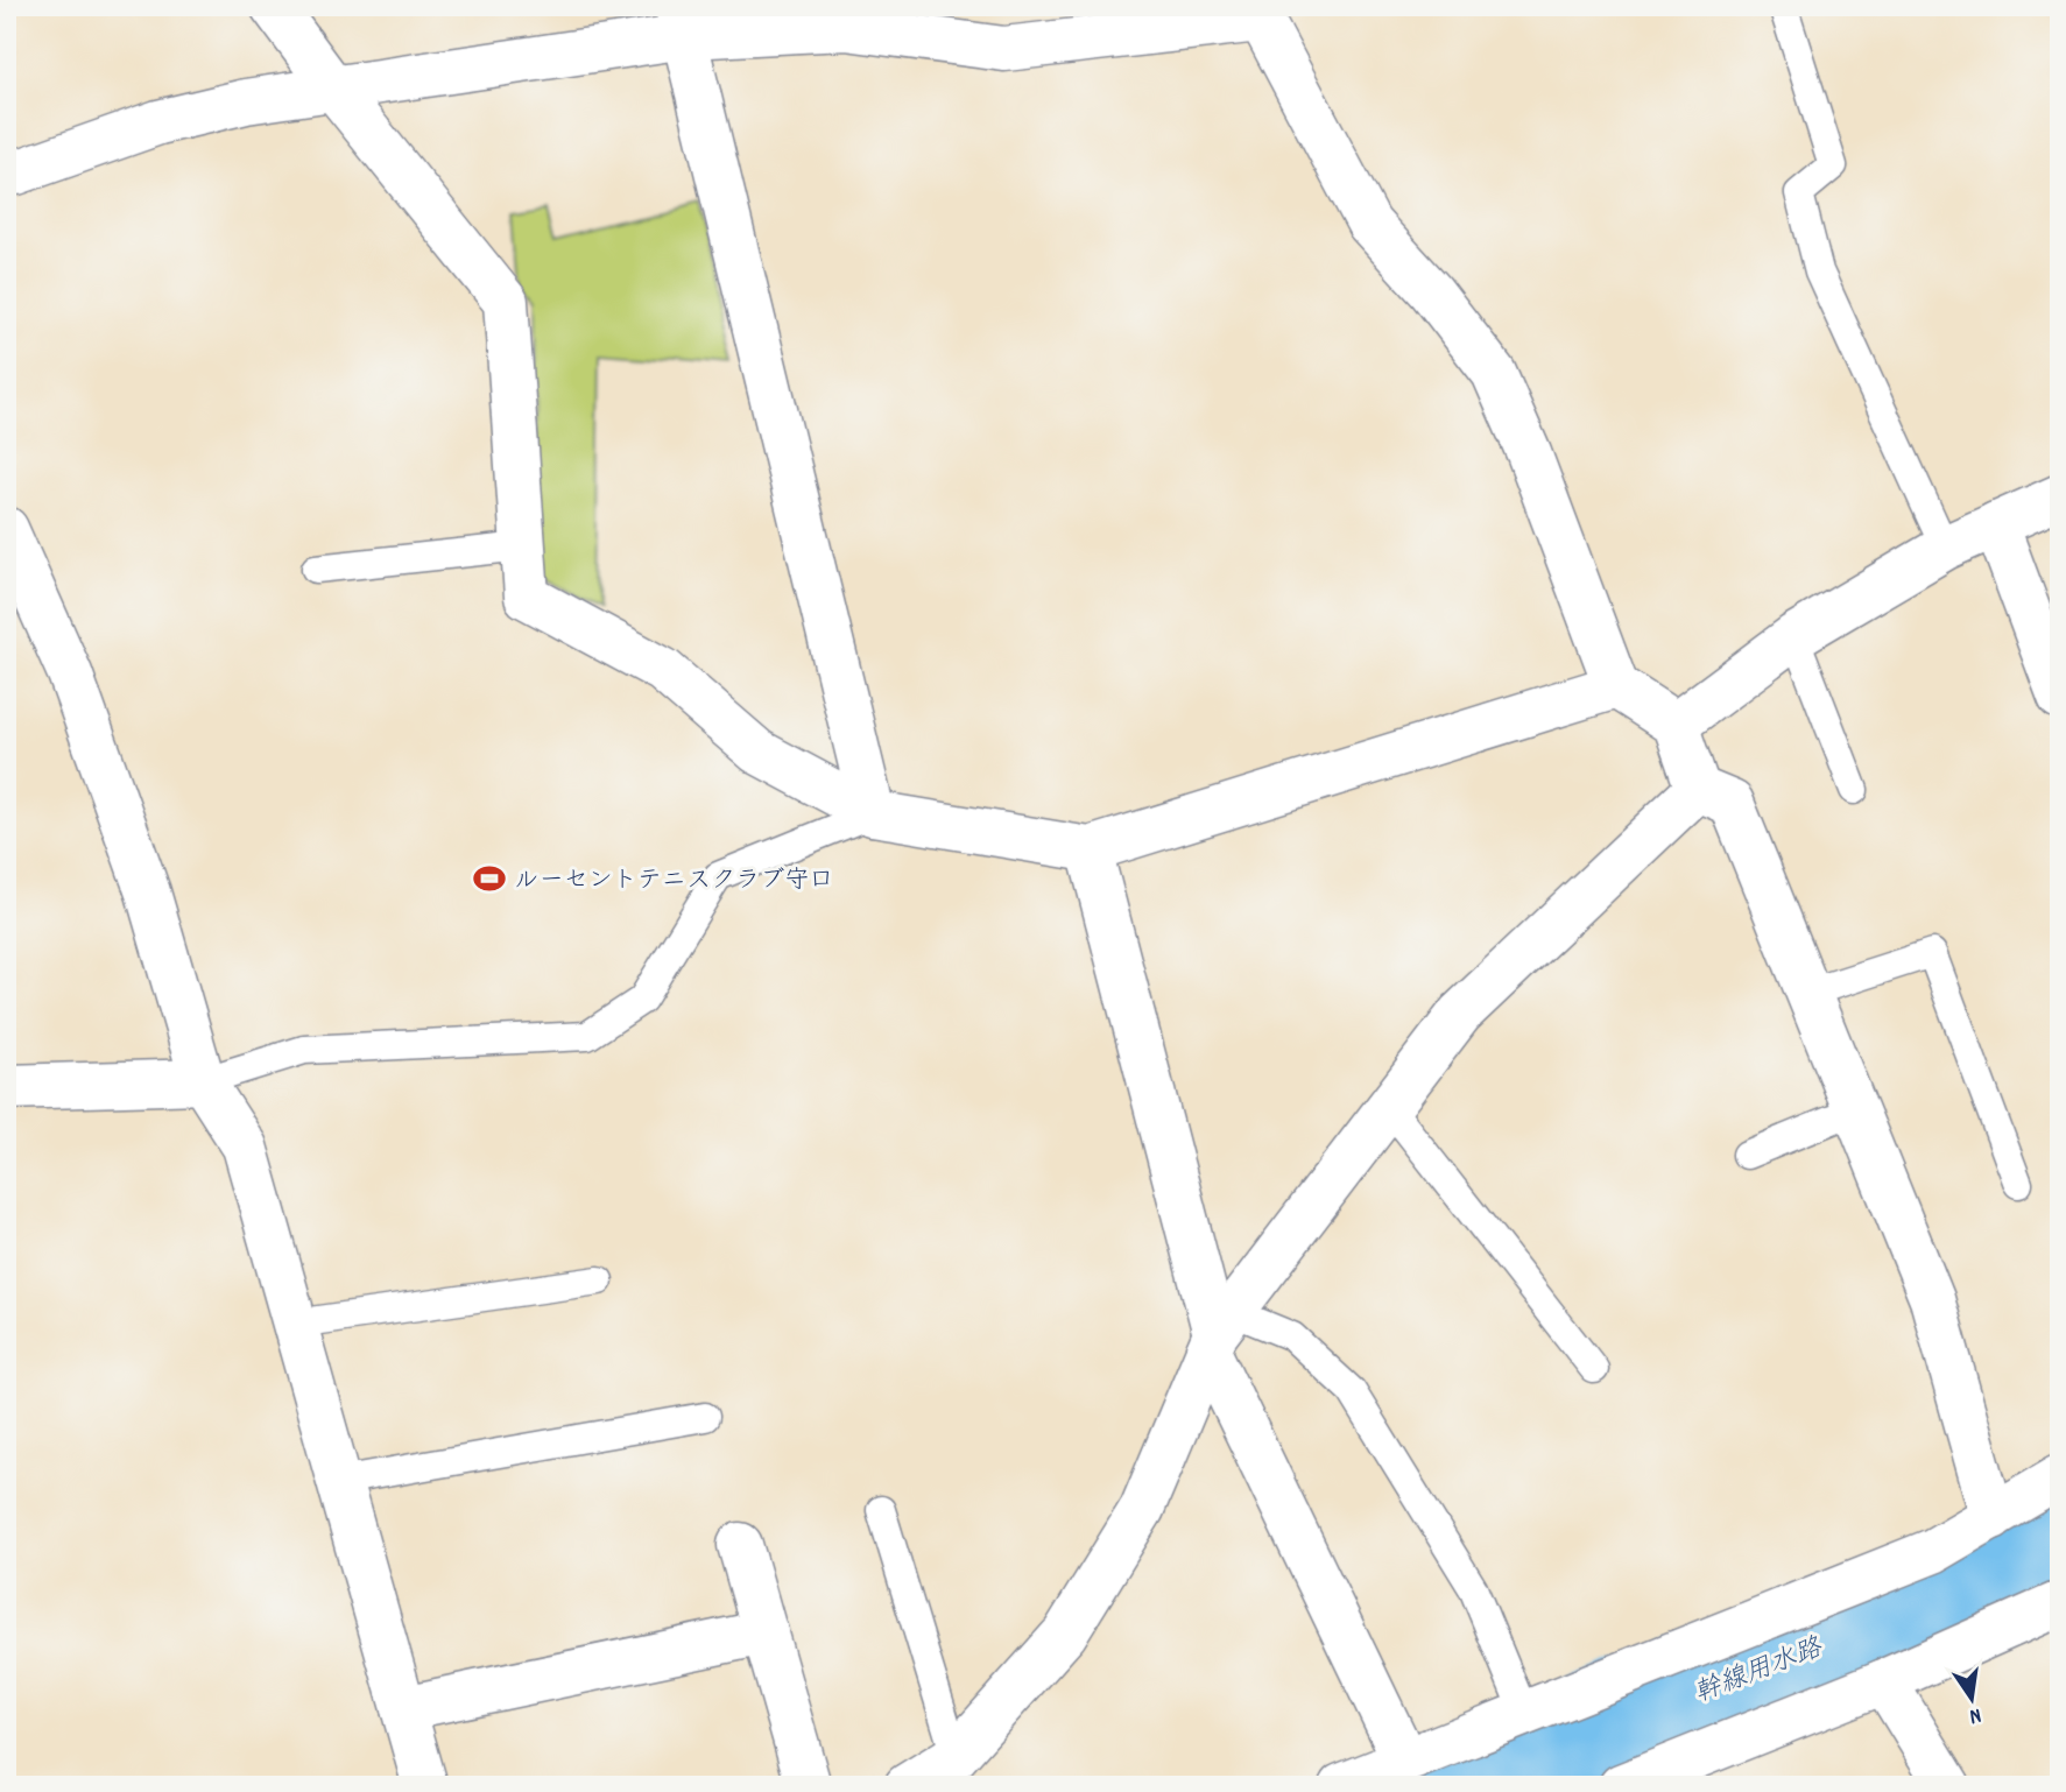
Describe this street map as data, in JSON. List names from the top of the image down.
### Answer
{
  "water": ["幹線用水路"],
  "places": {
    "sports": ["ルーセントテニスクラブ守口"]
  },
  "north": "bottom"
}
